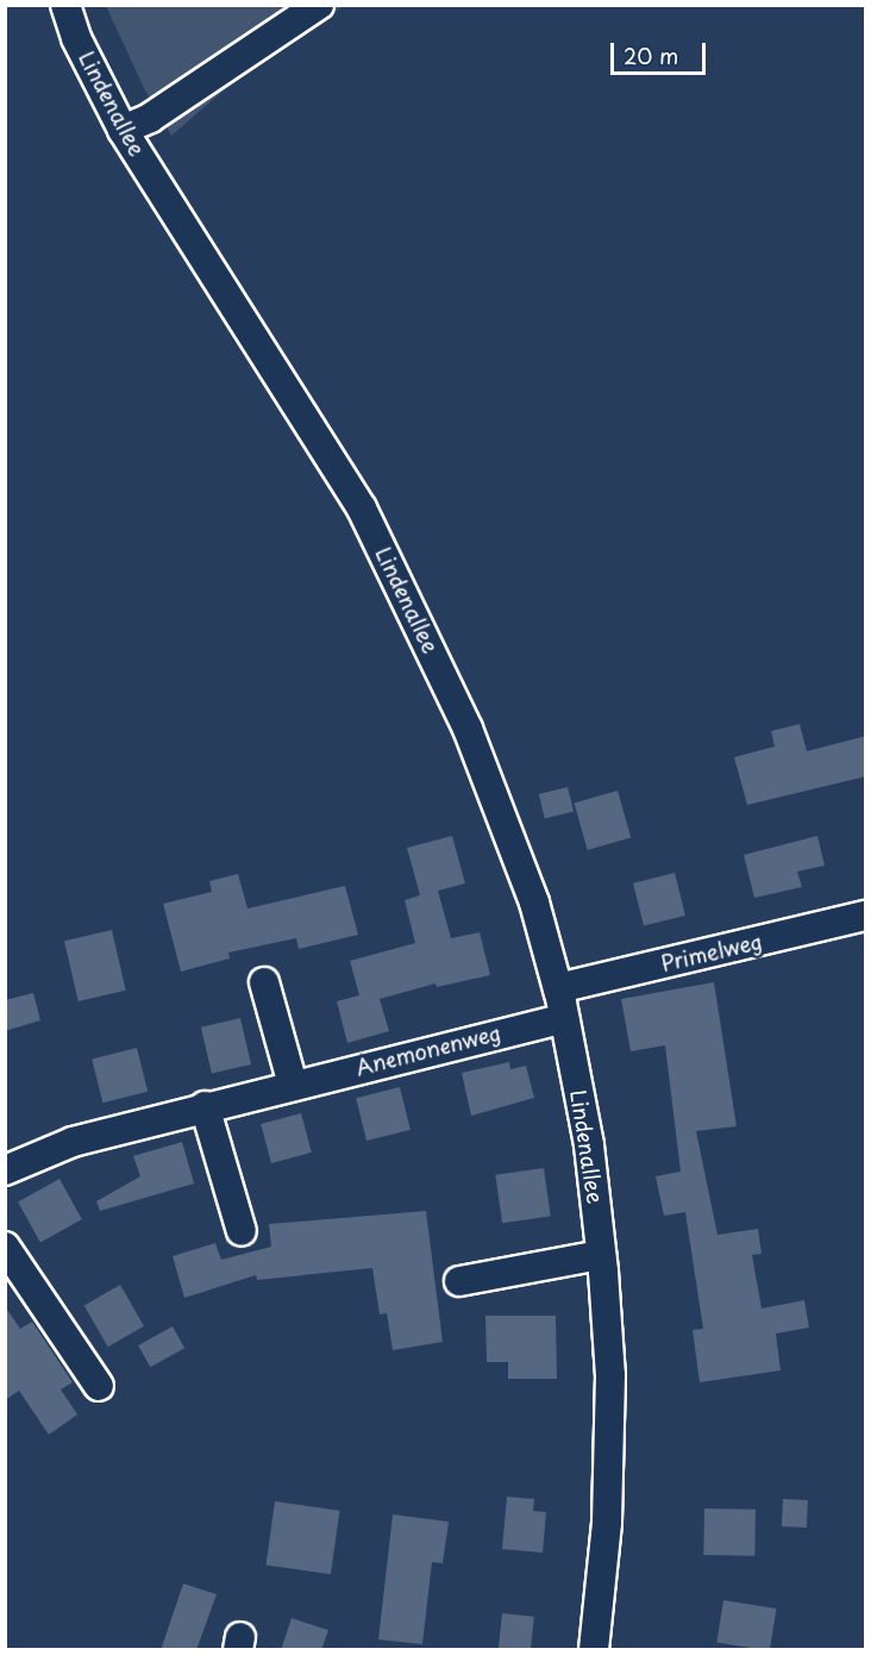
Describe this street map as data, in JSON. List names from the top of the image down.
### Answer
{
  "streets": {
    "street": ["Lindenallee", "Primelweg", "Anemonenweg"]
  },
  "crossings": [
    ["Lindenallee", "Primelweg"],
    ["Lindenallee", "Anemonenweg"]
  ],
  "scale_bar": "20 m"
}
